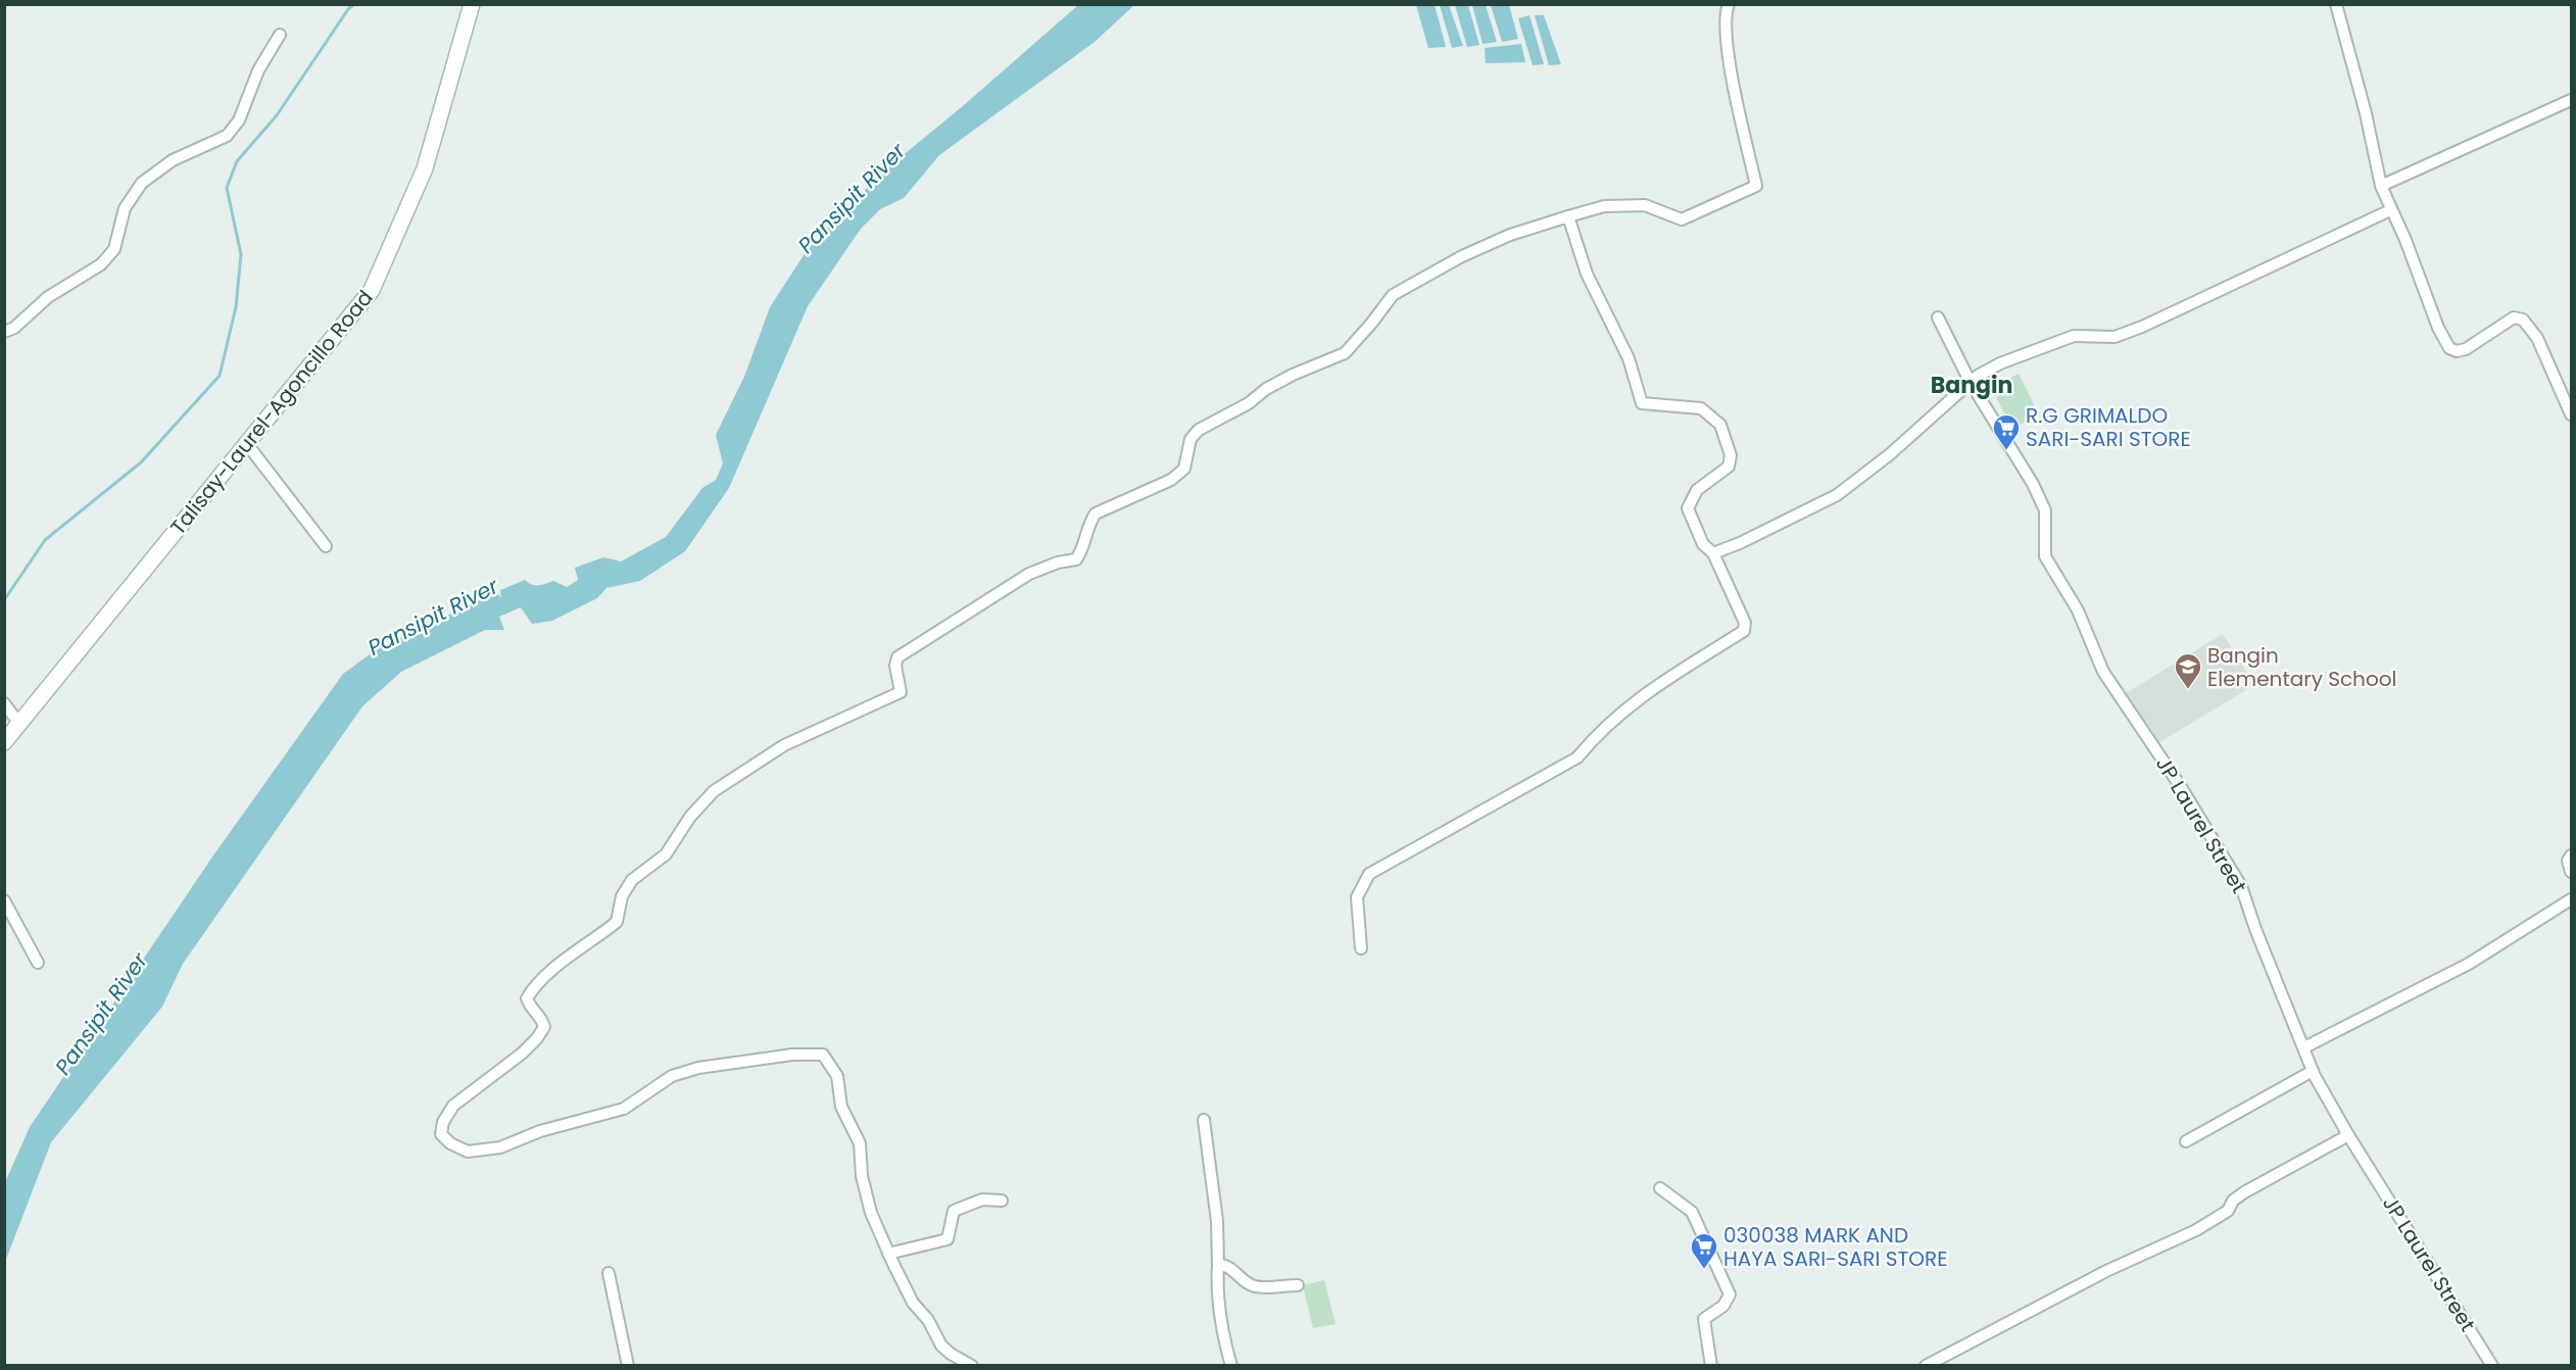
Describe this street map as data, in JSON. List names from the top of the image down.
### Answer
{
  "streets": {
    "main road": ["Talisay-Laurel-Agoncillo Road"],
    "street": ["JP Laurel Street"]
  },
  "districts": ["Bangin"],
  "water": ["Pansipit River"],
  "places": {
    "supermarket": ["R.G GRIMALDO SARI-SARI STORE", "030038 MARK AND HAYA SARI-SARI STORE"],
    "school or university": ["Bangin Elementary School"]
  }
}
